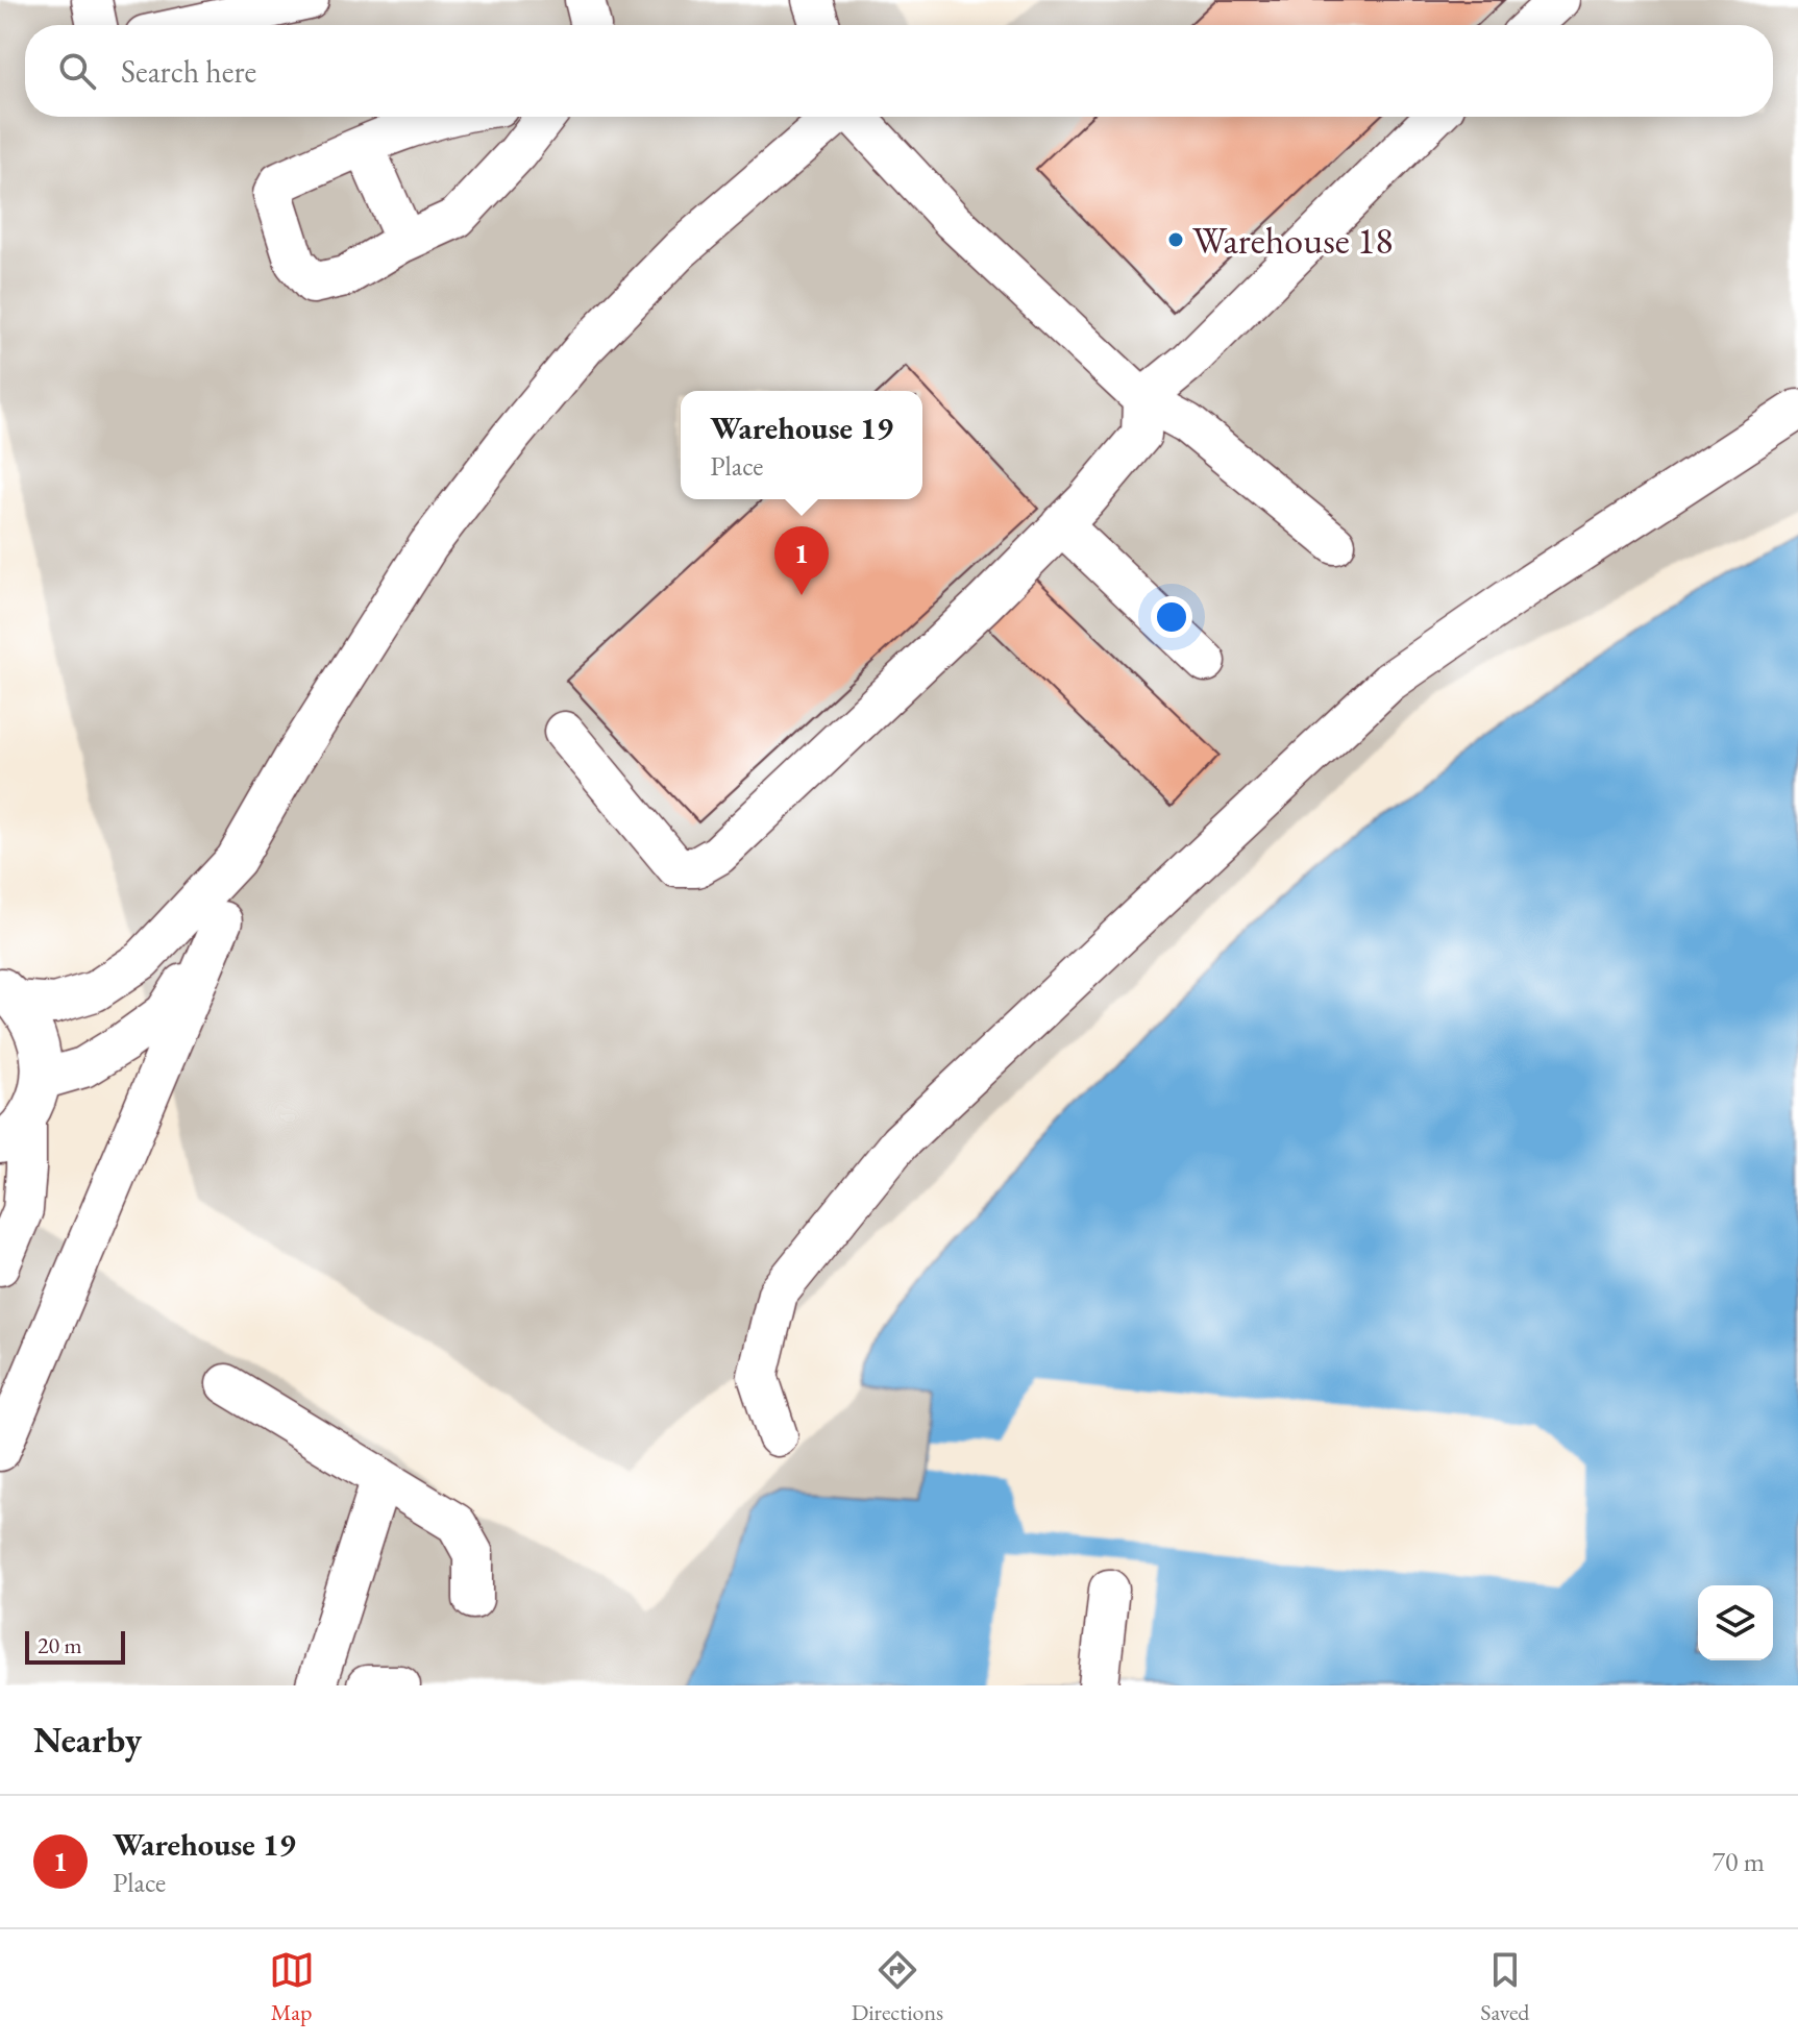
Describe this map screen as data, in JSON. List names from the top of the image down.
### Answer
{
  "places": ["Warehouse 18"],
  "scale_bar": "20 m",
  "page": {
    "search": "Search here",
    "popup": ["Warehouse 19", "Place"],
    "pins": "1",
    "scale": "20 m",
    "heading": "Nearby",
    "list": [
      {
        "mark": "1",
        "name": "Warehouse 19",
        "note": "Place",
        "value": "70 m"
      }
    ],
    "nav": ["Map", "Directions", "Saved"]
  }
}
